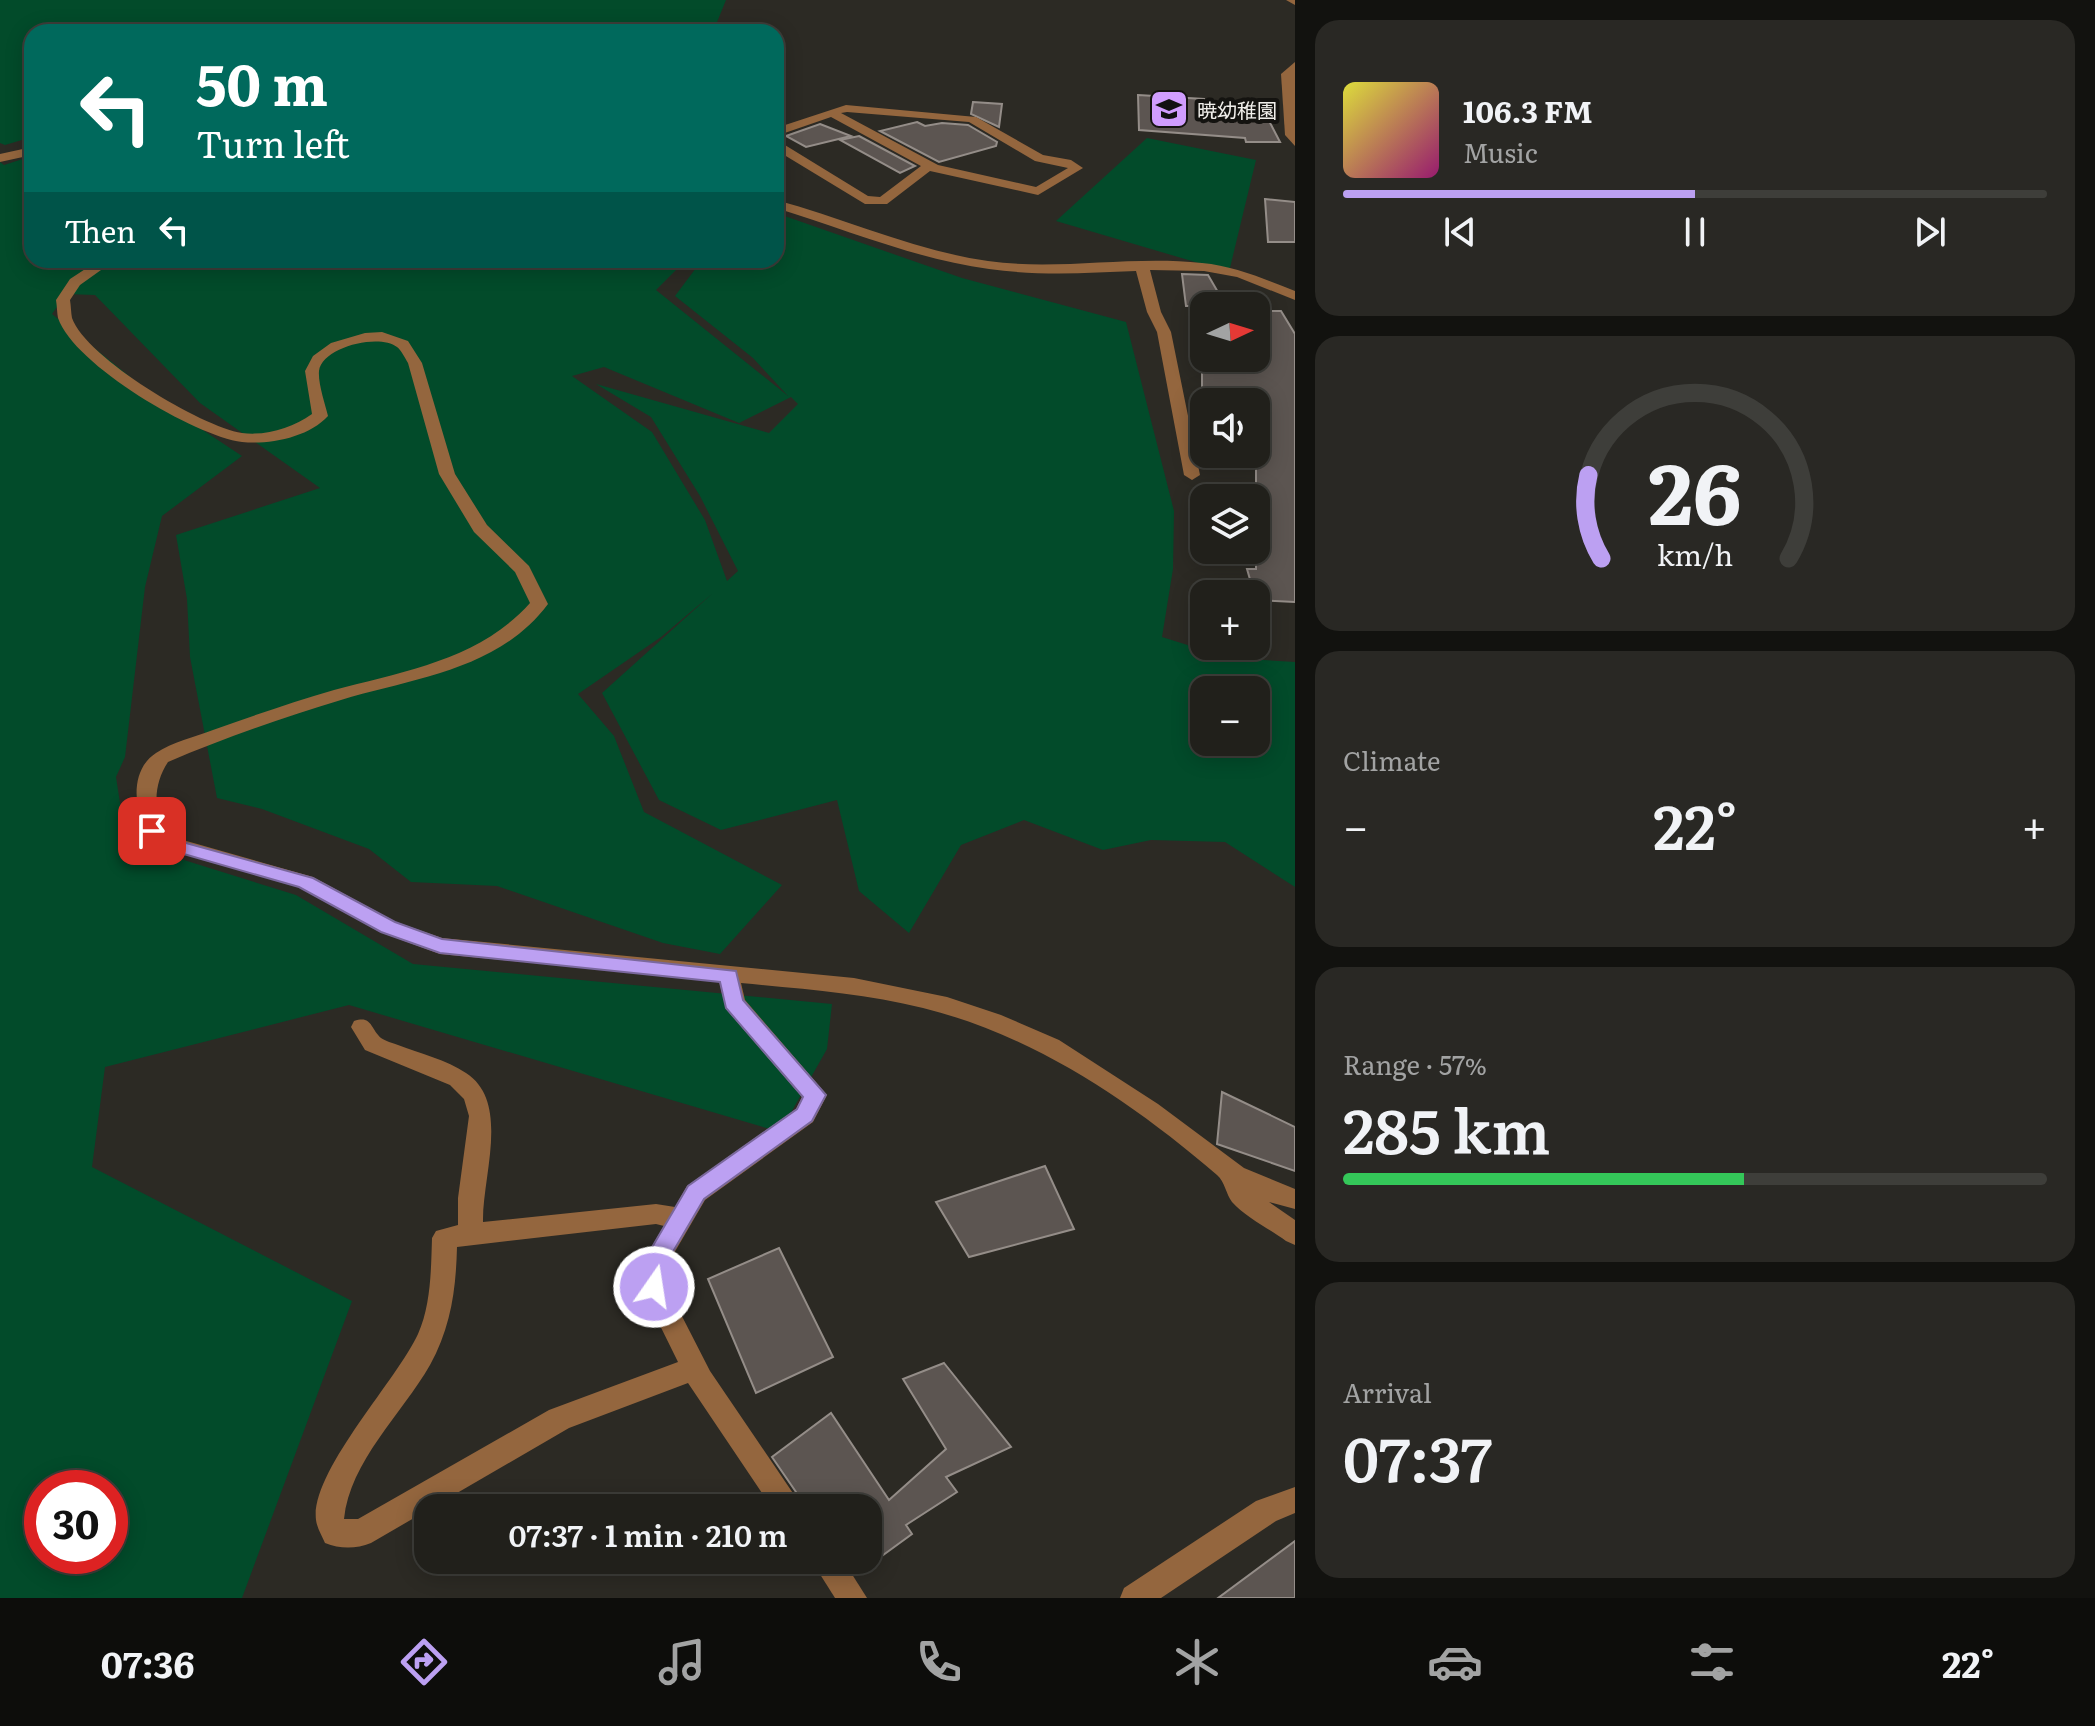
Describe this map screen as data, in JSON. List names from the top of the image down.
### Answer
{
  "places": {
    "school or university": ["暁幼稚園"]
  },
  "north": "right",
  "page": {
    "turn": ["50 m", "Turn left"],
    "song": ["106.3 FM", "Music"],
    "then": "Then",
    "map_buttons": ["+", "−"],
    "tile": [
      "Climate",
      ["Range · 57%", "285 km"],
      ["Arrival", "07:37"]
    ],
    "heat": ["−", "22°", "+"],
    "limit": "30",
    "trip": "07:37 · 1 min · 210 m",
    "tabs": ["07:36", "22°"],
    "gauge": ["26", "km/h"]
  }
}
